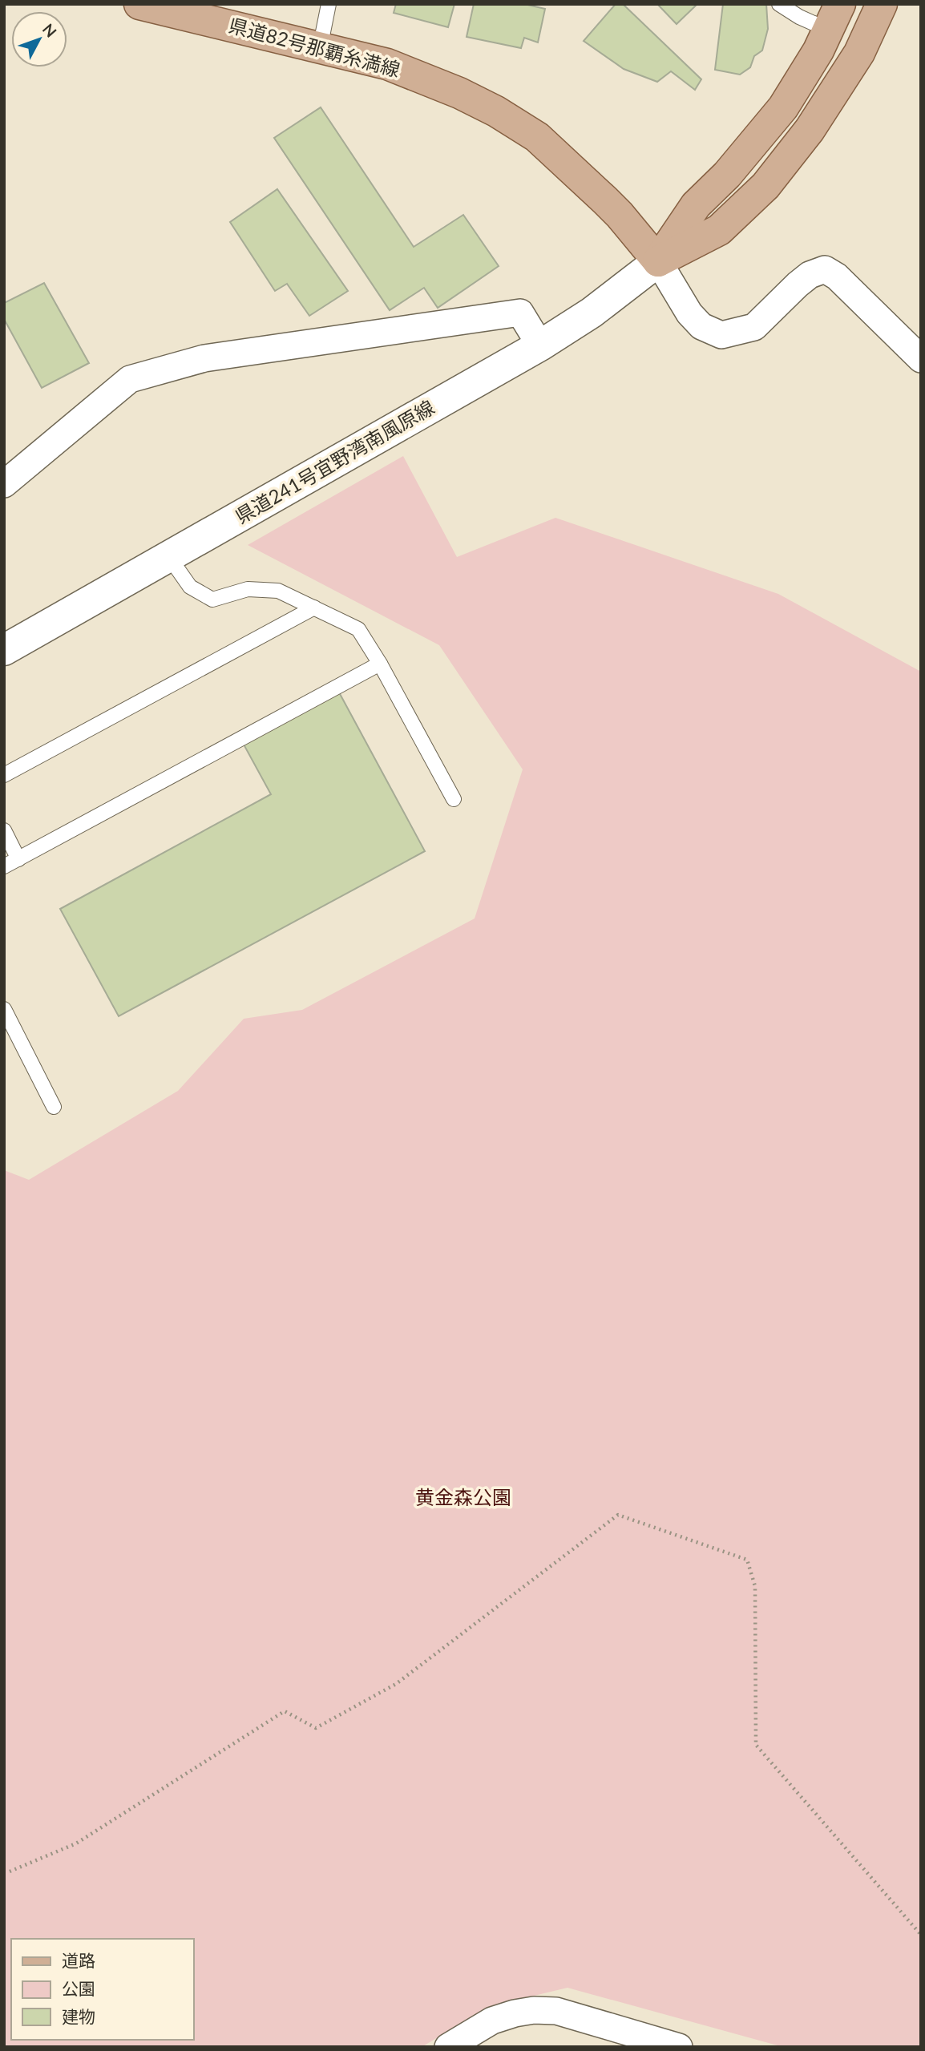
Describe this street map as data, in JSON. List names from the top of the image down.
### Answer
{
  "streets": {
    "main road": ["県道82号那覇糸満線", "県道241号宜野湾南風原線"]
  },
  "crossings": [
    ["県道82号那覇糸満線", "県道241号宜野湾南風原線"]
  ],
  "parks": ["黄金森公園"],
  "legend": ["道路", "公園", "建物"],
  "north": "top right"
}
